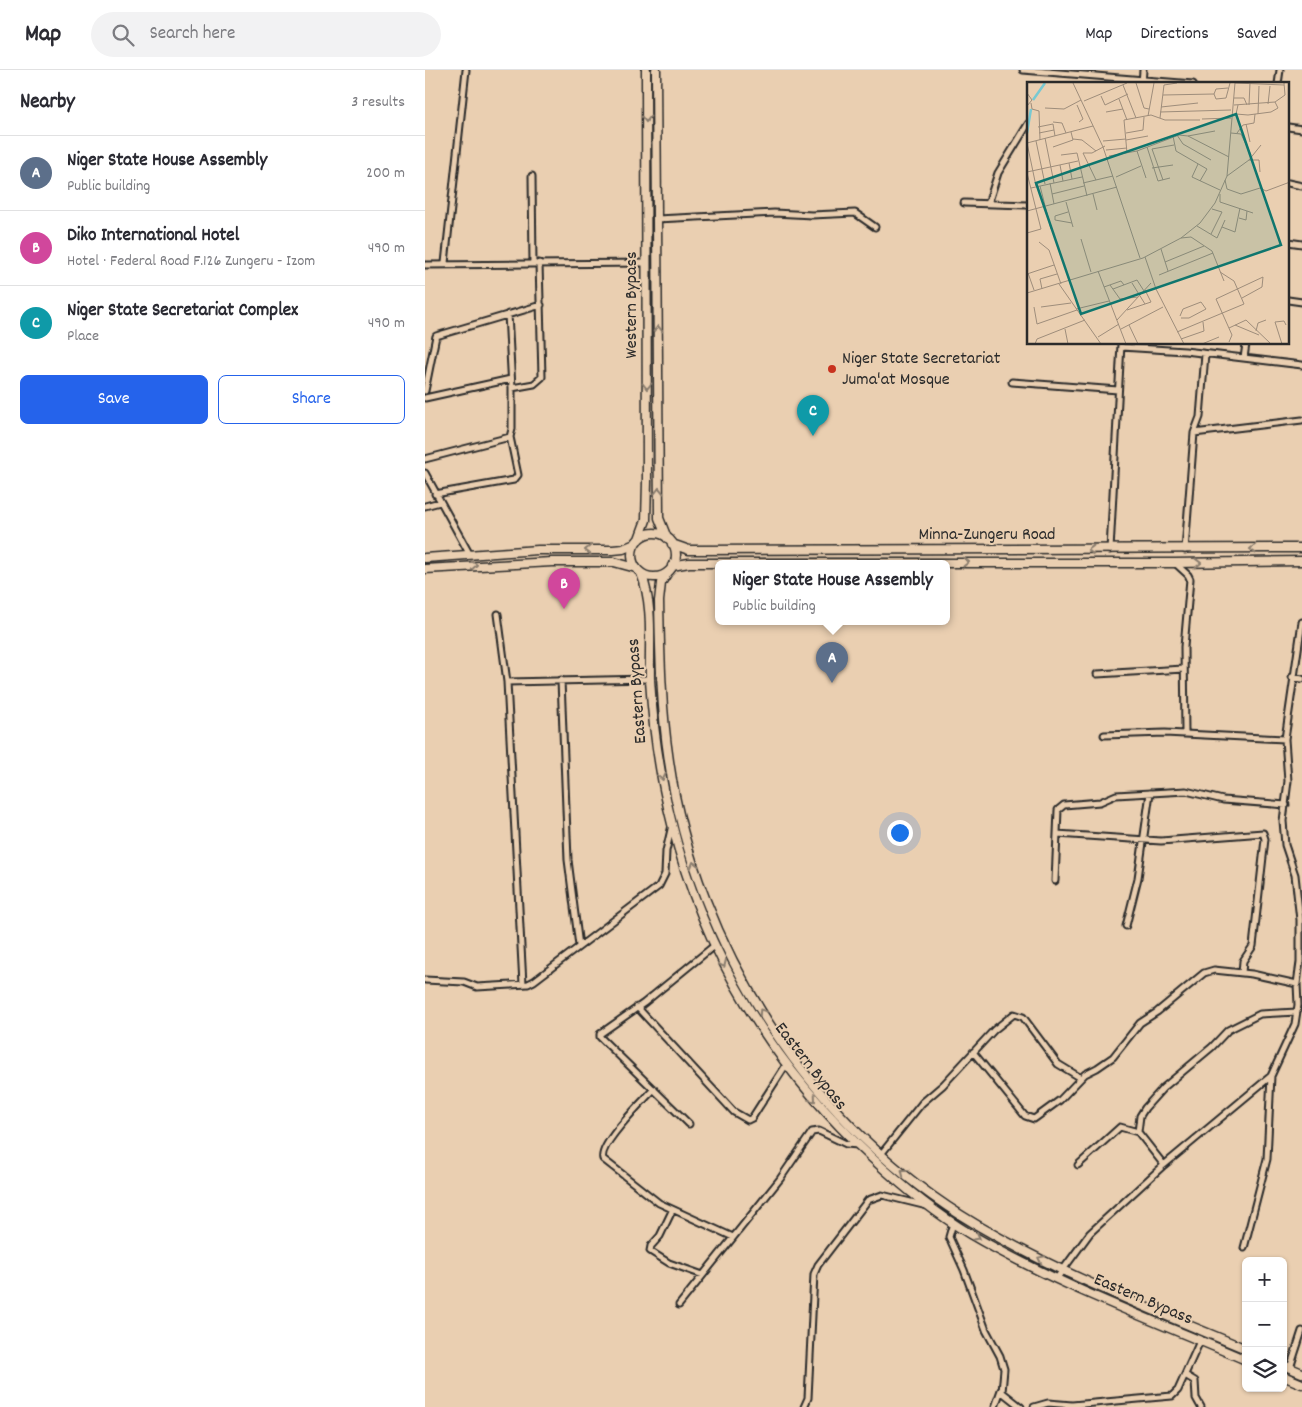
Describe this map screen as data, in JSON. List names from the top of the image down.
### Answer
{
  "streets": {
    "main road": ["Western Bypass", "Minna-Zungeru Road", "Eastern Bypass"]
  },
  "crossings": [
    ["Western Bypass", "Minna-Zungeru Road"],
    ["Western Bypass", "Eastern Bypass"],
    ["Minna-Zungeru Road", "Eastern Bypass"]
  ],
  "places": ["Niger State Secretariat Juma'at Mosque"],
  "page": {
    "header": "Map",
    "search": "Search here",
    "nav": ["Map", "Directions", "Saved"],
    "heading": ["Nearby", "3 results"],
    "list": [
      {
        "mark": "A",
        "name": "Niger State House Assembly",
        "note": "Public building",
        "value": "200 m"
      },
      {
        "mark": "B",
        "name": "Diko International Hotel",
        "note": "Hotel · Federal Road F.126 Zungeru - Izom",
        "value": "490 m"
      },
      {
        "mark": "C",
        "name": "Niger State Secretariat Complex",
        "note": "Place",
        "value": "490 m"
      }
    ],
    "buttons": ["Save", "Share"],
    "pins": ["C", "B", "A"],
    "popup": ["Niger State House Assembly", "Public building"],
    "map_buttons": ["+", "−"]
  }
}
